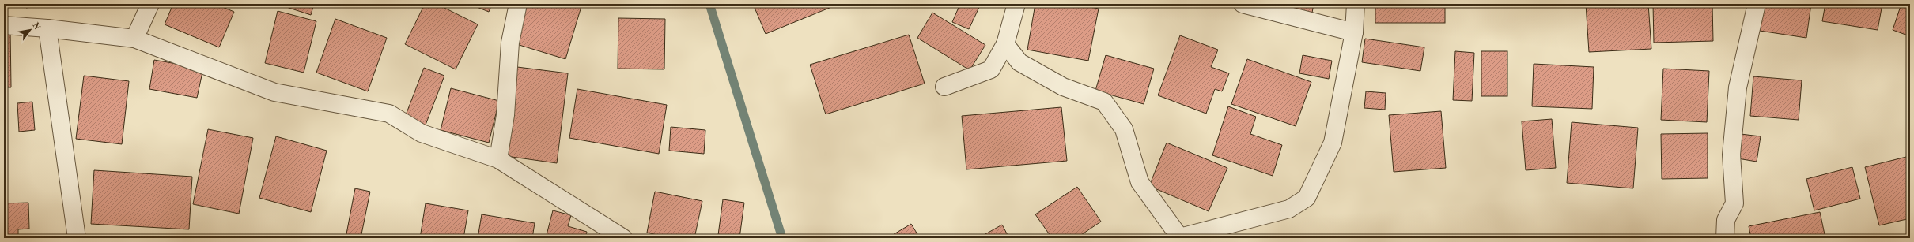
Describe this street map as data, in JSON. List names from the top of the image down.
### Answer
{
  "north": "top right"
}
